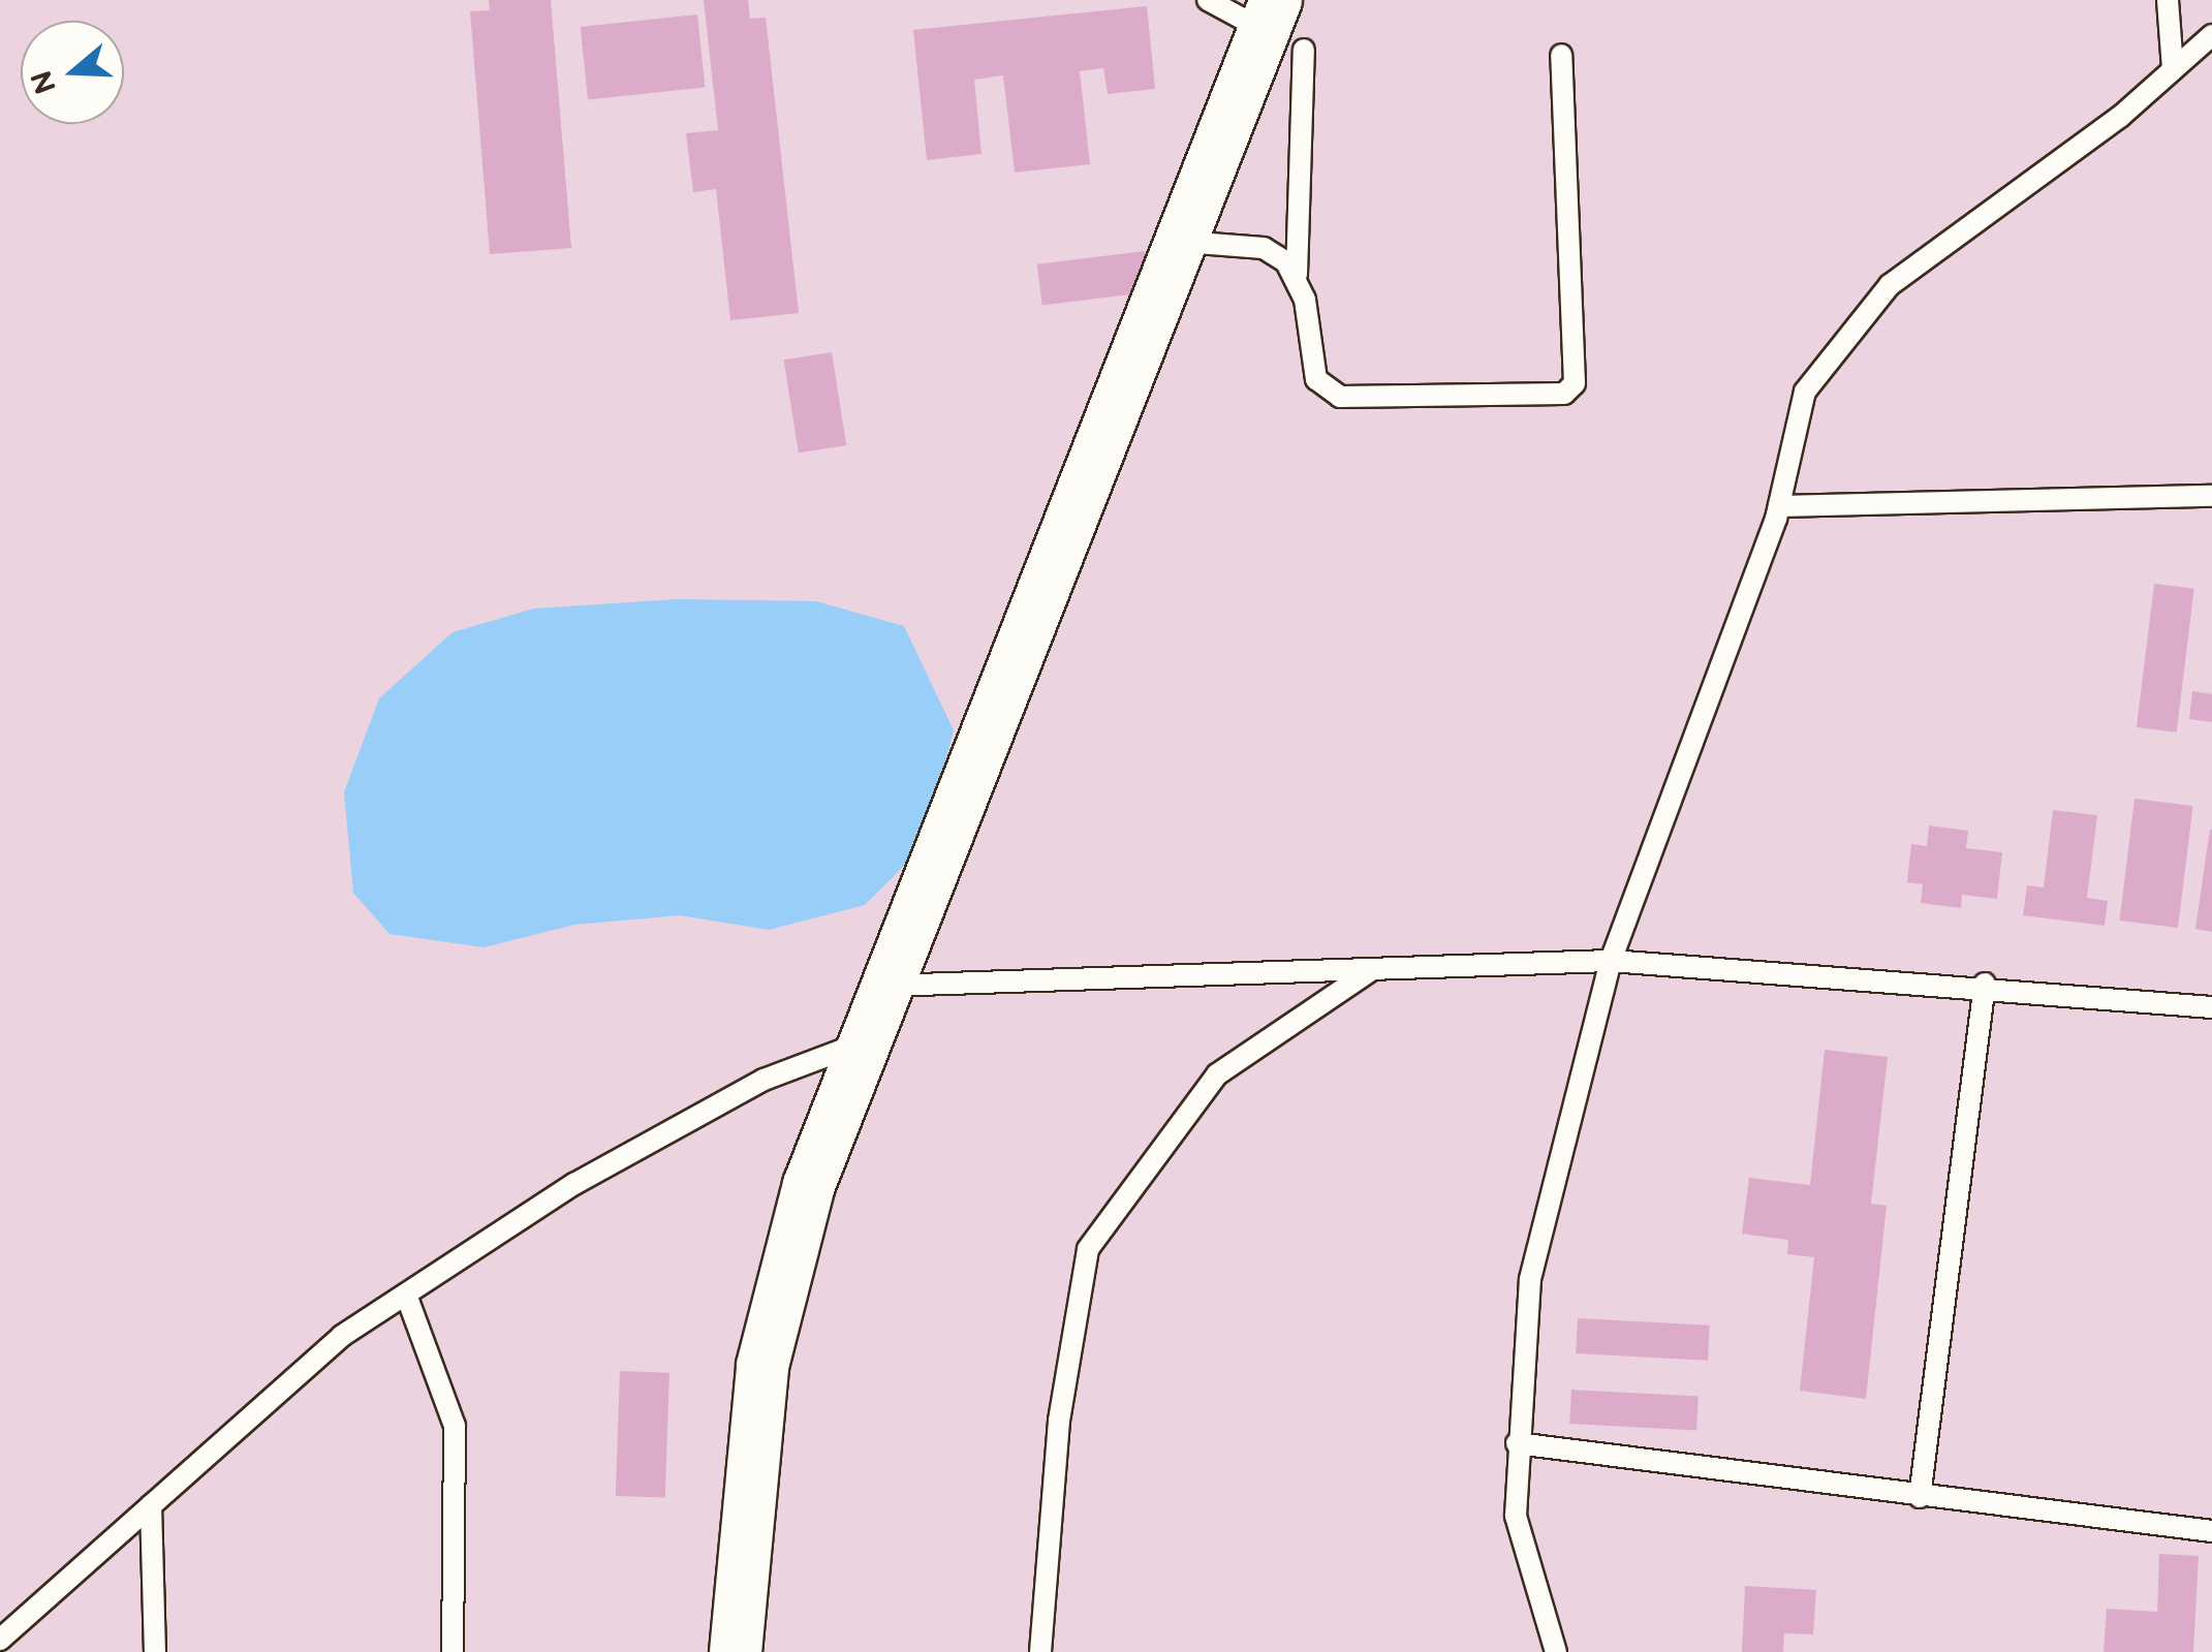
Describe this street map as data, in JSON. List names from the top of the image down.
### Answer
{
  "north": "left"
}
